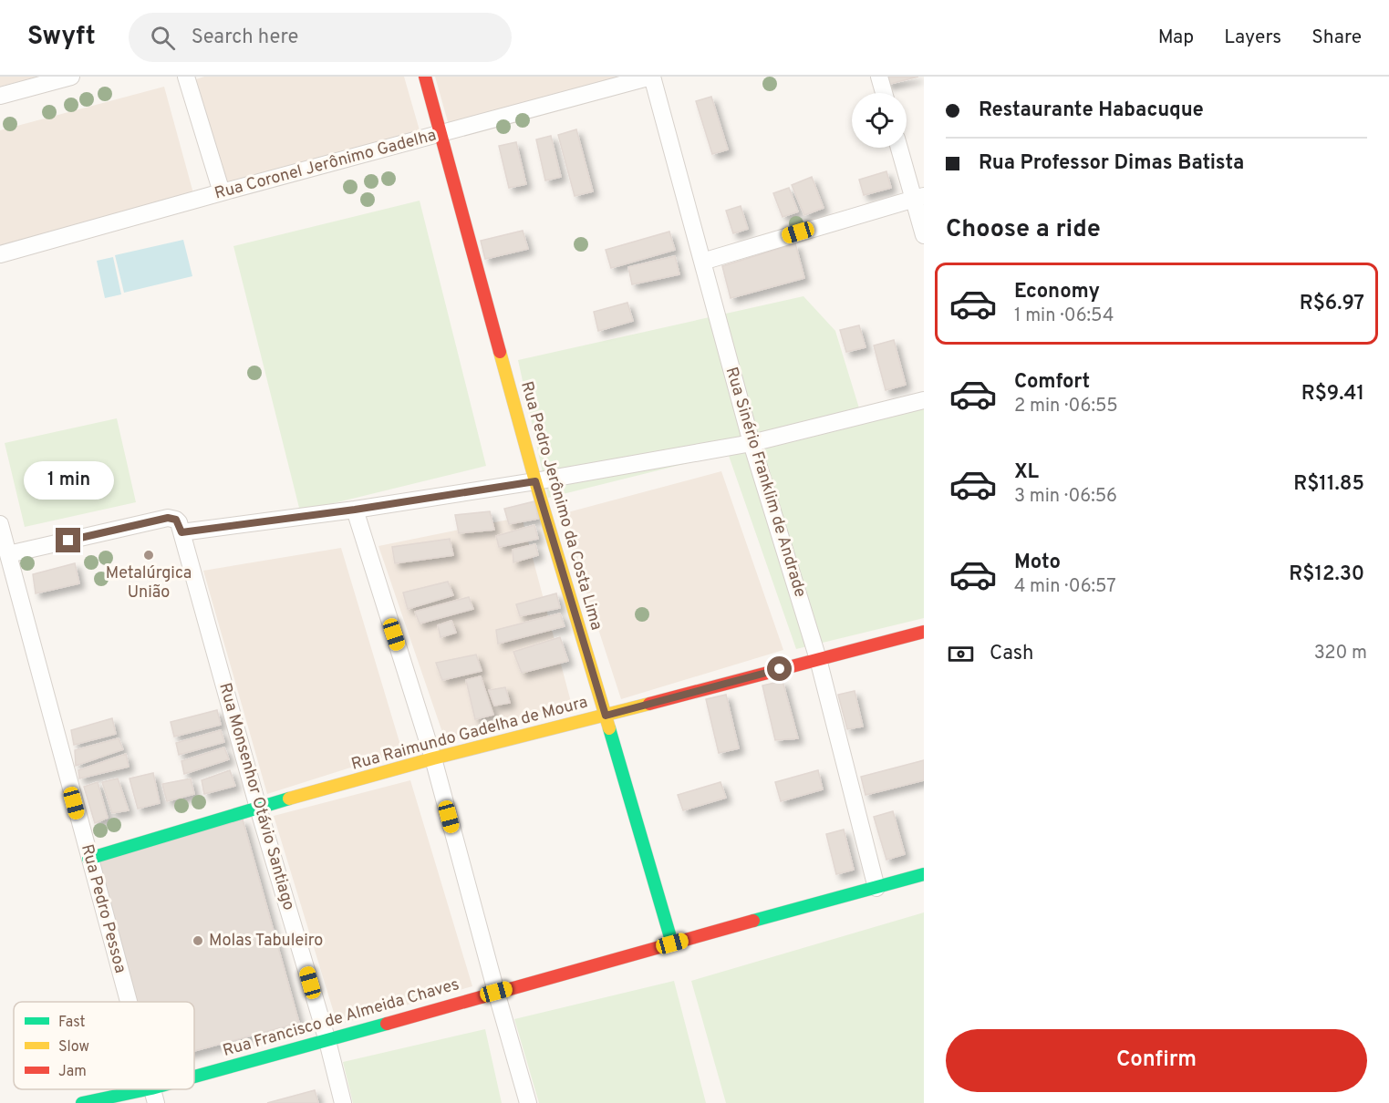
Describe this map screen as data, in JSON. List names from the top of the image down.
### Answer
{
  "streets": {
    "street": [
      "Rua Coronel Jerônimo Gadelha",
      "Rua Sinério Franklim de Andrade",
      "Rua Pedro Jerônimo da Costa Lima",
      "Rua Raimundo Gadelha de Moura",
      "Rua Monsenhor Otávio Santiago",
      "Rua Pedro Pessoa",
      "Rua Francisco de Almeida Chaves"
    ]
  },
  "crossings": [
    ["Rua Coronel Jerônimo Gadelha", "Rua Sinério Franklim de Andrade"],
    ["Rua Coronel Jerônimo Gadelha", "Rua Pedro Jerônimo da Costa Lima"],
    ["Rua Sinério Franklim de Andrade", "Rua Raimundo Gadelha de Moura"],
    ["Rua Sinério Franklim de Andrade", "Rua Francisco de Almeida Chaves"],
    ["Rua Pedro Jerônimo da Costa Lima", "Rua Raimundo Gadelha de Moura"],
    ["Rua Pedro Jerônimo da Costa Lima", "Rua Francisco de Almeida Chaves"],
    ["Rua Raimundo Gadelha de Moura", "Rua Monsenhor Otávio Santiago"],
    ["Rua Raimundo Gadelha de Moura", "Rua Pedro Pessoa"],
    ["Rua Monsenhor Otávio Santiago", "Rua Francisco de Almeida Chaves"]
  ],
  "places": ["Metalúrgica União", "Molas Tabuleiro"],
  "legend": ["Fast", "Slow", "Jam"],
  "page": {
    "header": "Swyft",
    "search": "Search here",
    "nav": ["Map", "Layers", "Share"],
    "banner": ["Restaurante Habacuque", "Rua Professor Dimas Batista"],
    "heading": "Choose a ride",
    "list": [
      {
        "name": "Economy",
        "note": "1 min · 06:54",
        "value": "R$6.97"
      },
      {
        "name": "Comfort",
        "note": "2 min · 06:55",
        "value": "R$9.41"
      },
      {
        "name": "XL",
        "note": "3 min · 06:56",
        "value": "R$11.85"
      },
      {
        "name": "Moto",
        "note": "4 min · 06:57",
        "value": "R$12.30"
      }
    ],
    "bubble": "1 min",
    "pay": ["Cash", "320 m"],
    "buttons": "Confirm"
  }
}
